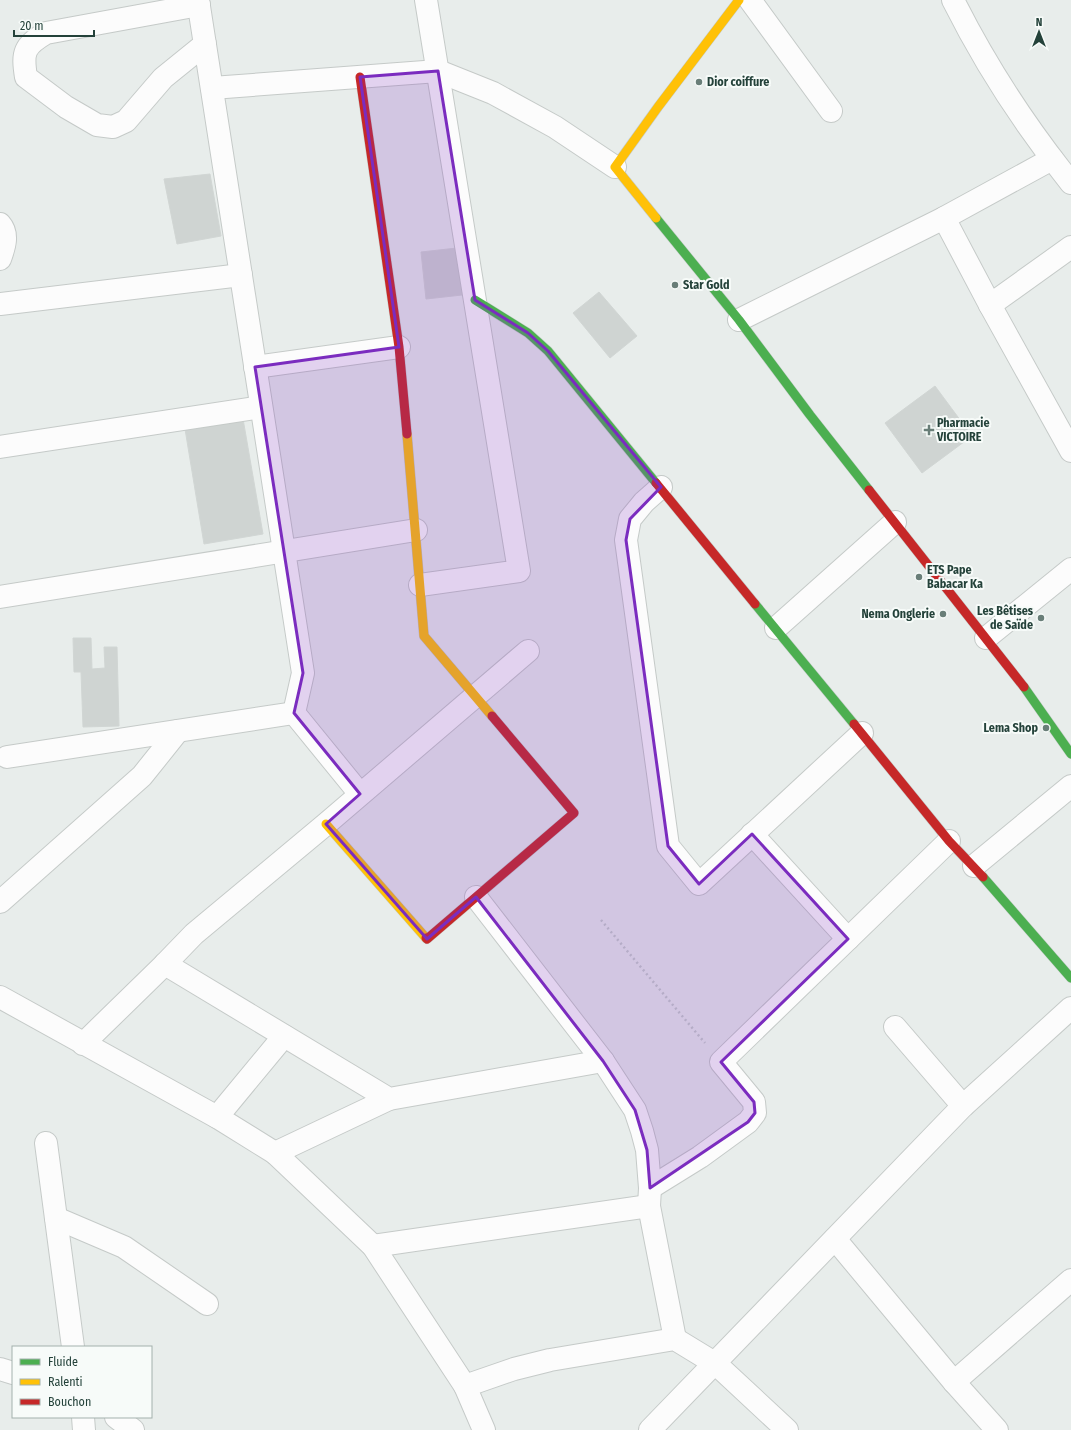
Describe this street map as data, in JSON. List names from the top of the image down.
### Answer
{
  "places": {
    "other": [
      "Dior coiffure",
      "Star Gold",
      "ETS Pape Babacar Ka",
      "Nema Onglerie",
      "Les Bêtises de Saïde",
      "Lema Shop"
    ],
    "health": ["Pharmacie VICTOIRE"]
  },
  "legend": ["Fluide", "Ralenti", "Bouchon"],
  "scale_bar": "20 m",
  "north": "top"
}
